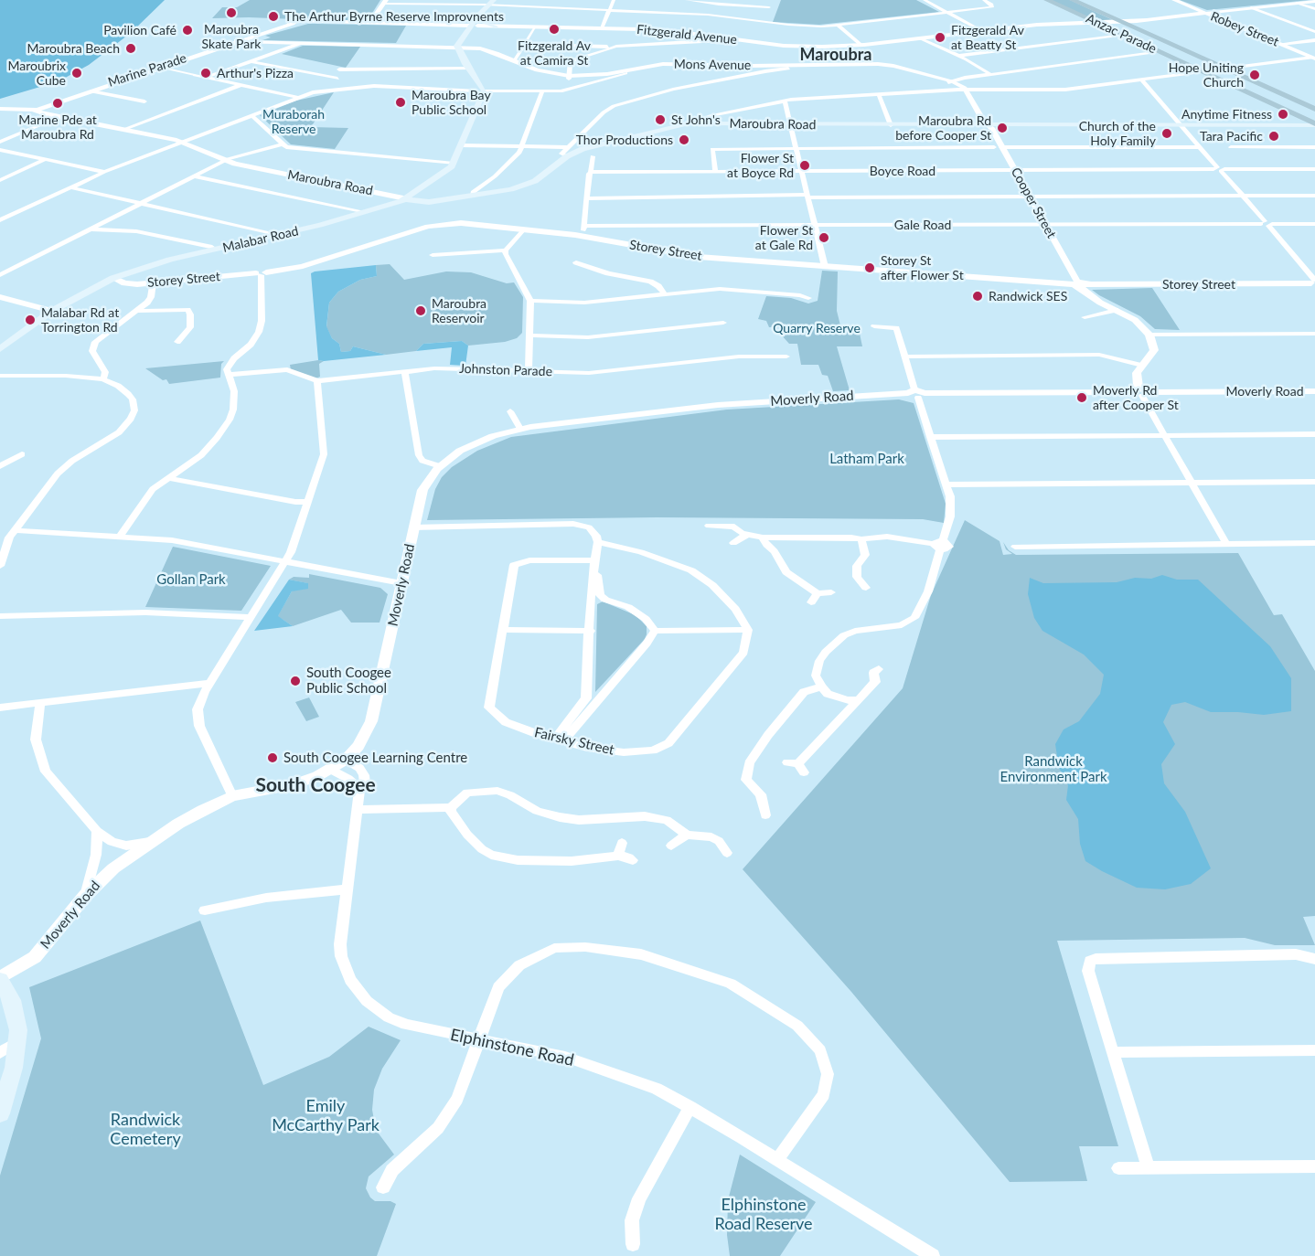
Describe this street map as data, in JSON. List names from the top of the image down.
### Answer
{
  "streets": {
    "main road": ["Anzac Parade", "Maroubra Road", "Malabar Road"],
    "street": [
      "Robey Street",
      "Fitzgerald Avenue",
      "Mons Avenue",
      "Marine Parade",
      "Boyce Road",
      "Cooper Street",
      "Gale Road",
      "Storey Street",
      "Johnston Parade",
      "Moverly Road",
      "Fairsky Street",
      "Elphinstone Road"
    ]
  },
  "crossings": [
    ["Robey Street", "Fitzgerald Avenue"],
    ["Anzac Parade", "Fitzgerald Avenue"],
    ["Anzac Parade", "Maroubra Road"],
    ["Mons Avenue", "Marine Parade"],
    ["Marine Parade", "Maroubra Road"],
    ["Maroubra Road", "Cooper Street"],
    ["Maroubra Road", "Malabar Road"],
    ["Boyce Road", "Cooper Street"],
    ["Cooper Street", "Gale Road"],
    ["Cooper Street", "Storey Street"],
    ["Malabar Road", "Storey Street"],
    ["Moverly Road", "Elphinstone Road"]
  ],
  "districts": ["Maroubra", "South Coogee"],
  "parks": [
    "Muraborah Reserve",
    "Quarry Reserve",
    "Latham Park",
    "Gollan Park",
    "Randwick Environment Park",
    "Emily McCarthy Park",
    "Randwick Cemetery",
    "Elphinstone Road Reserve"
  ],
  "places": [
    "Maroubra Skate Park",
    "The Arthur Byrne Reserve Improvnents",
    "Fitzgerald Av at Camira St",
    "Pavilion Café",
    "Fitzgerald Av at Beatty St",
    "Maroubra Beach",
    "Maroubrix Cube",
    "Arthur's Pizza",
    "Hope Uniting Church",
    "Maroubra Bay Public School",
    "Marine Pde at Maroubra Rd",
    "Anytime Fitness",
    "St John's",
    "Maroubra Rd before Cooper St",
    "Church of the Holy Family",
    "Tara Pacific",
    "Thor Productions",
    "Flower St at Boyce Rd",
    "Flower St at Gale Rd",
    "Storey St after Flower St",
    "Randwick SES",
    "Maroubra Reservoir",
    "Malabar Rd at Torrington Rd",
    "Moverly Rd after Cooper St",
    "South Coogee Public School",
    "South Coogee Learning Centre"
  ]
}
